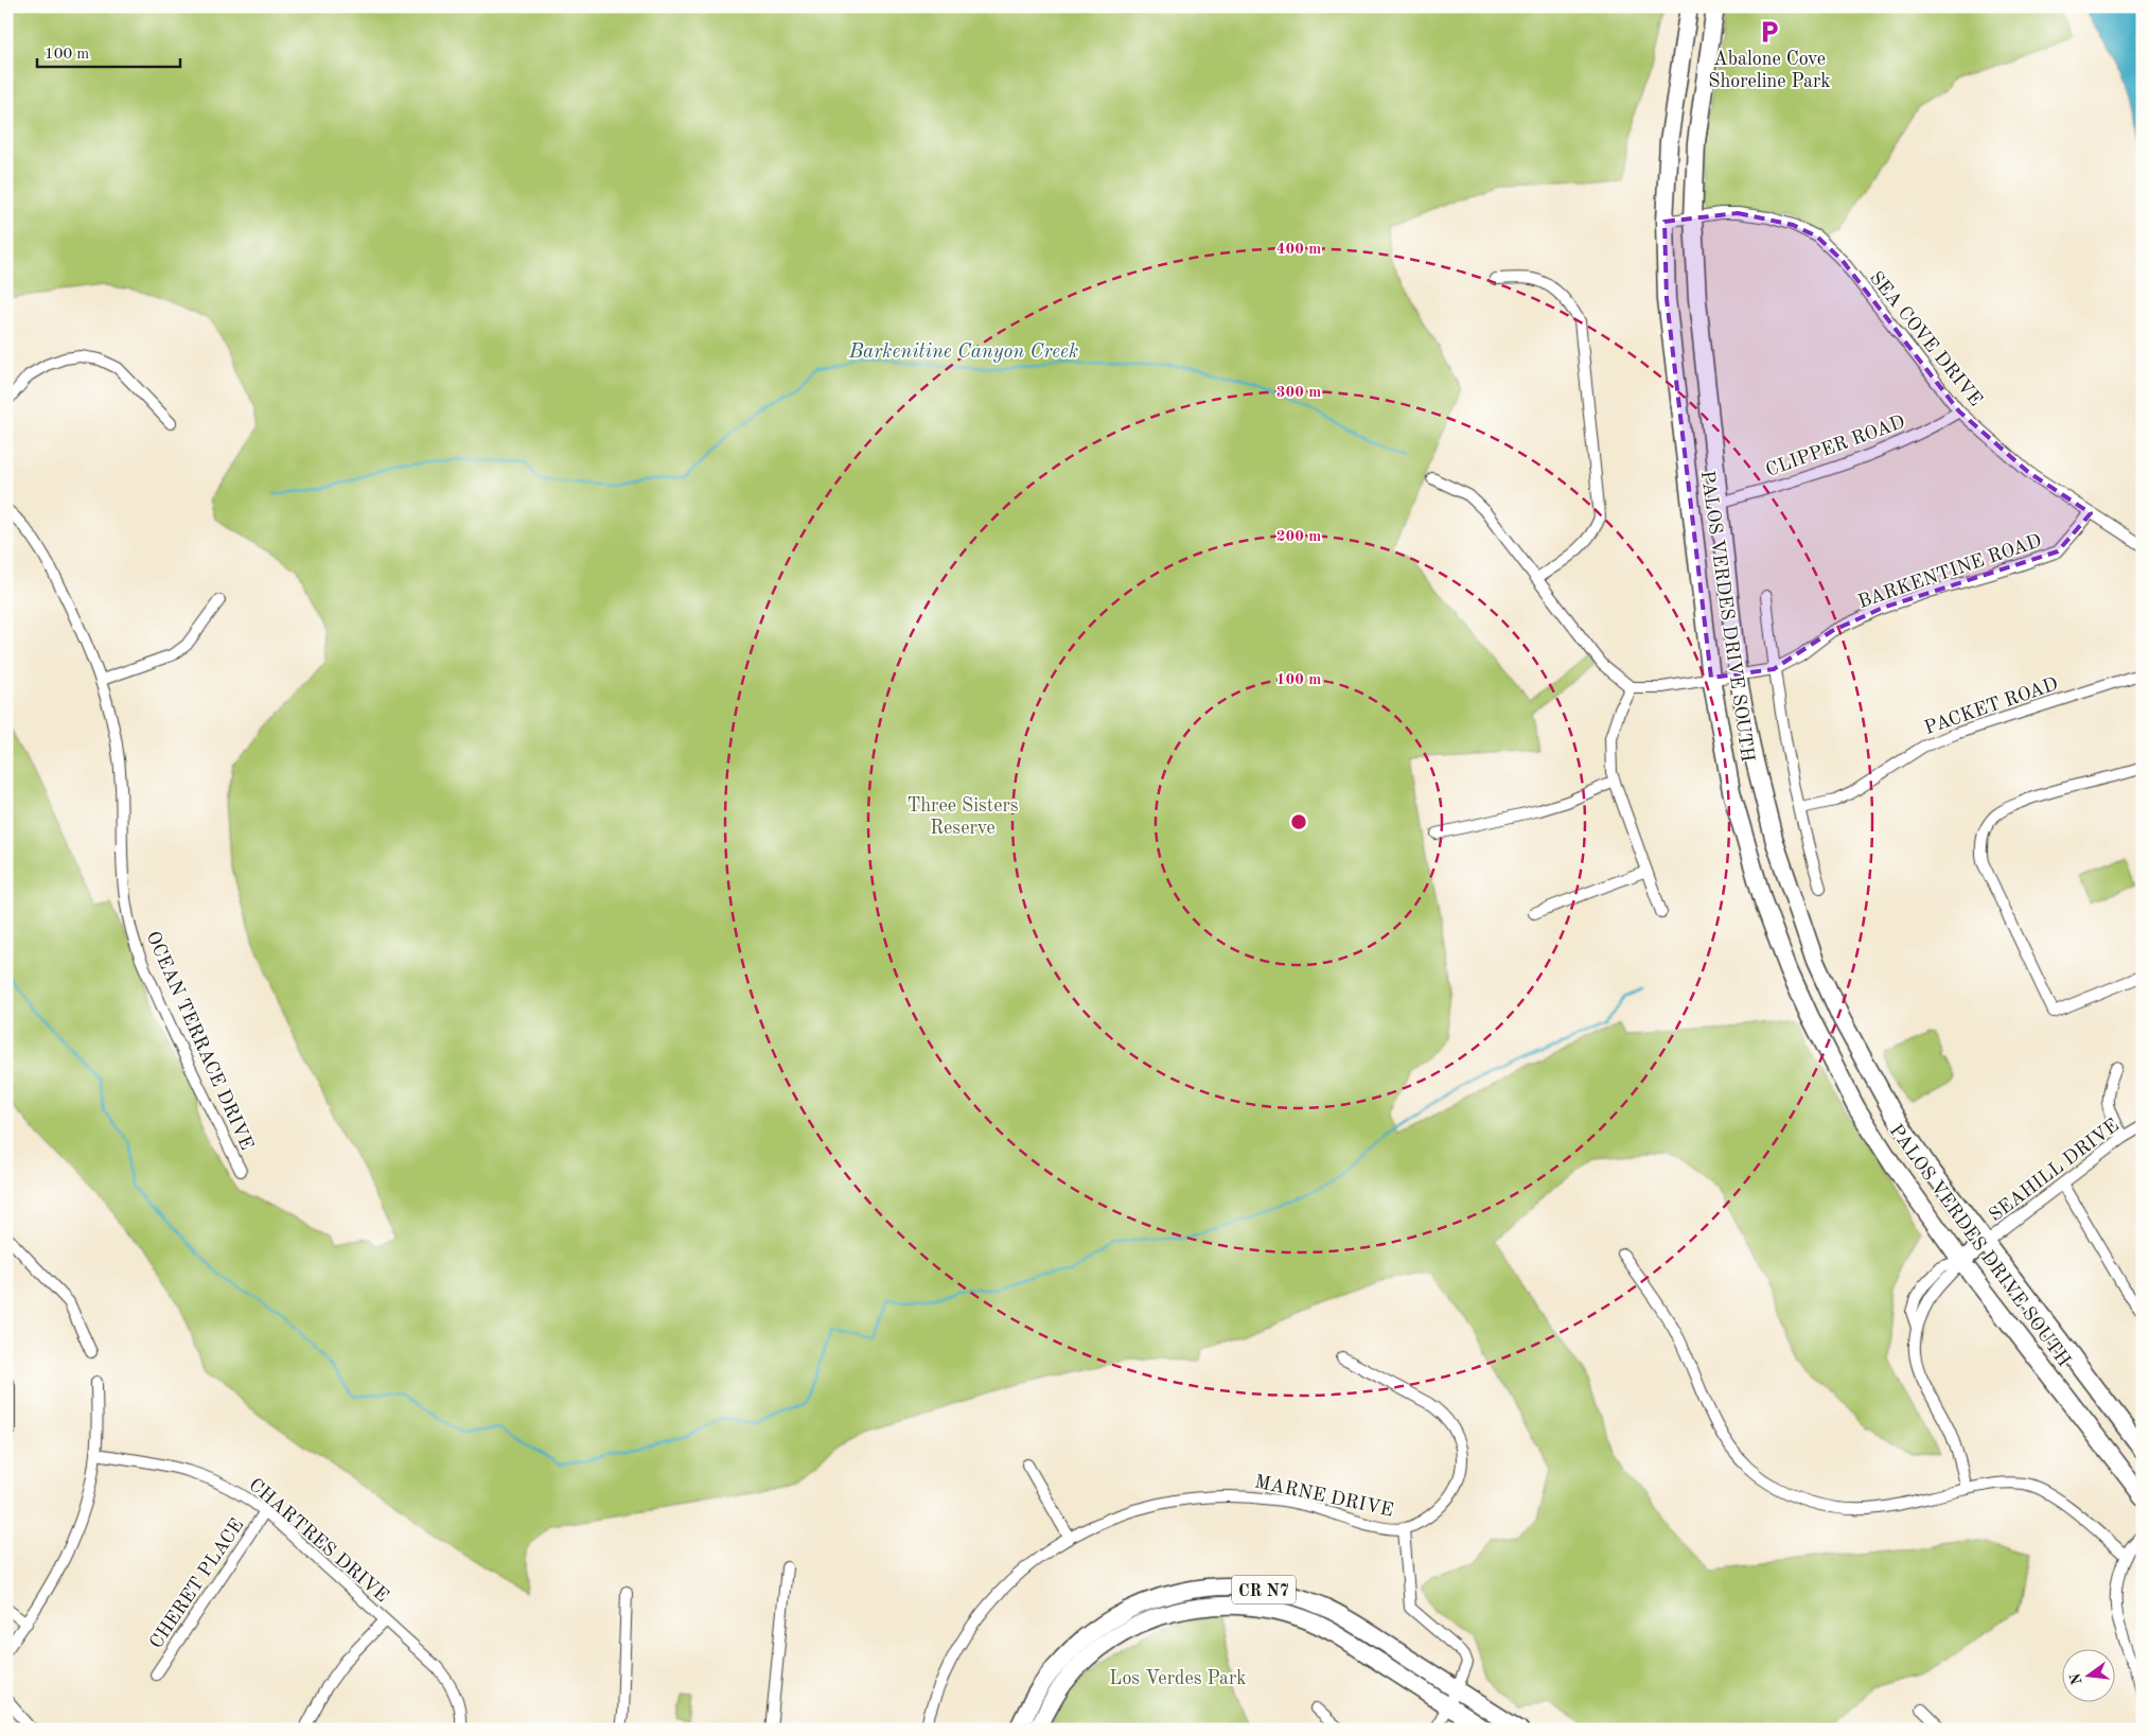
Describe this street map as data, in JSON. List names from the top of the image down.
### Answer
{
  "streets": {
    "main road": ["PALOS VERDES DRIVE SOUTH", "CR N7"],
    "street": [
      "SEA COVE DRIVE",
      "CLIPPER ROAD",
      "BARKENTINE ROAD",
      "PACKET ROAD",
      "OCEAN TERRACE DRIVE",
      "SEAHILL DRIVE",
      "MARNE DRIVE",
      "CHARTRES DRIVE",
      "CHERET PLACE"
    ]
  },
  "crossings": [
    ["SEA COVE DRIVE", "CLIPPER ROAD"],
    ["SEA COVE DRIVE", "BARKENTINE ROAD"],
    ["SEA COVE DRIVE", "PALOS VERDES DRIVE SOUTH"],
    ["CLIPPER ROAD", "PALOS VERDES DRIVE SOUTH"],
    ["BARKENTINE ROAD", "PALOS VERDES DRIVE SOUTH"],
    ["PALOS VERDES DRIVE SOUTH", "PACKET ROAD"],
    ["PALOS VERDES DRIVE SOUTH", "SEAHILL DRIVE"],
    ["CHARTRES DRIVE", "CHERET PLACE"]
  ],
  "water": ["Barkenitine Canyon Creek"],
  "parks": ["Three Sisters Reserve", "Los Verdes Park"],
  "places": {
    "parking": ["Abalone Cove Shoreline Park"]
  },
  "scale_bar": "100 m",
  "north": "left",
  "rings": [
    "400 m",
    "300 m",
    "200 m",
    "100 m"
  ]
}
